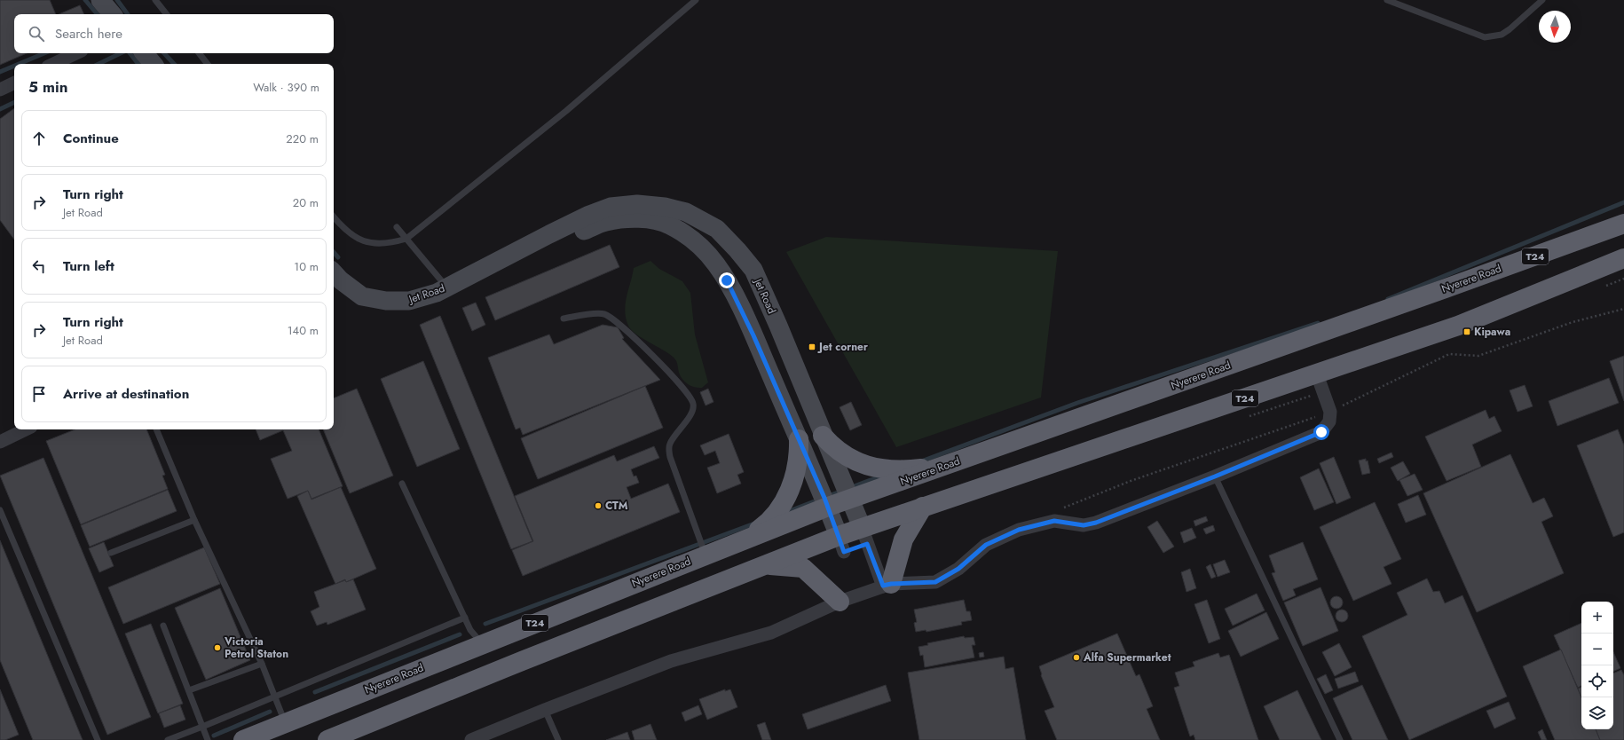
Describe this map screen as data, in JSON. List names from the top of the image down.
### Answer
{
  "streets": {
    "highway": ["T24", "Nyerere Road"],
    "main road": ["Jet Road"]
  },
  "crossings": [
    ["T24", "Jet Road"],
    ["Nyerere Road", "Jet Road"]
  ],
  "places": {
    "transit": ["Kipawa", "Jet corner"],
    "other": ["CTM", "Victoria Petrol Staton", "Alfa Supermarket"]
  },
  "north": "bottom",
  "page": {
    "search": "Search here",
    "heading": ["5 min", "Walk · 390 m"],
    "list": [
      ["Continue", "220 m"],
      ["Turn right", "Jet Road", "20 m"],
      ["Turn left", "10 m"],
      ["Turn right", "Jet Road", "140 m"],
      "Arrive at destination"
    ],
    "map_buttons": ["+", "−"]
  }
}
